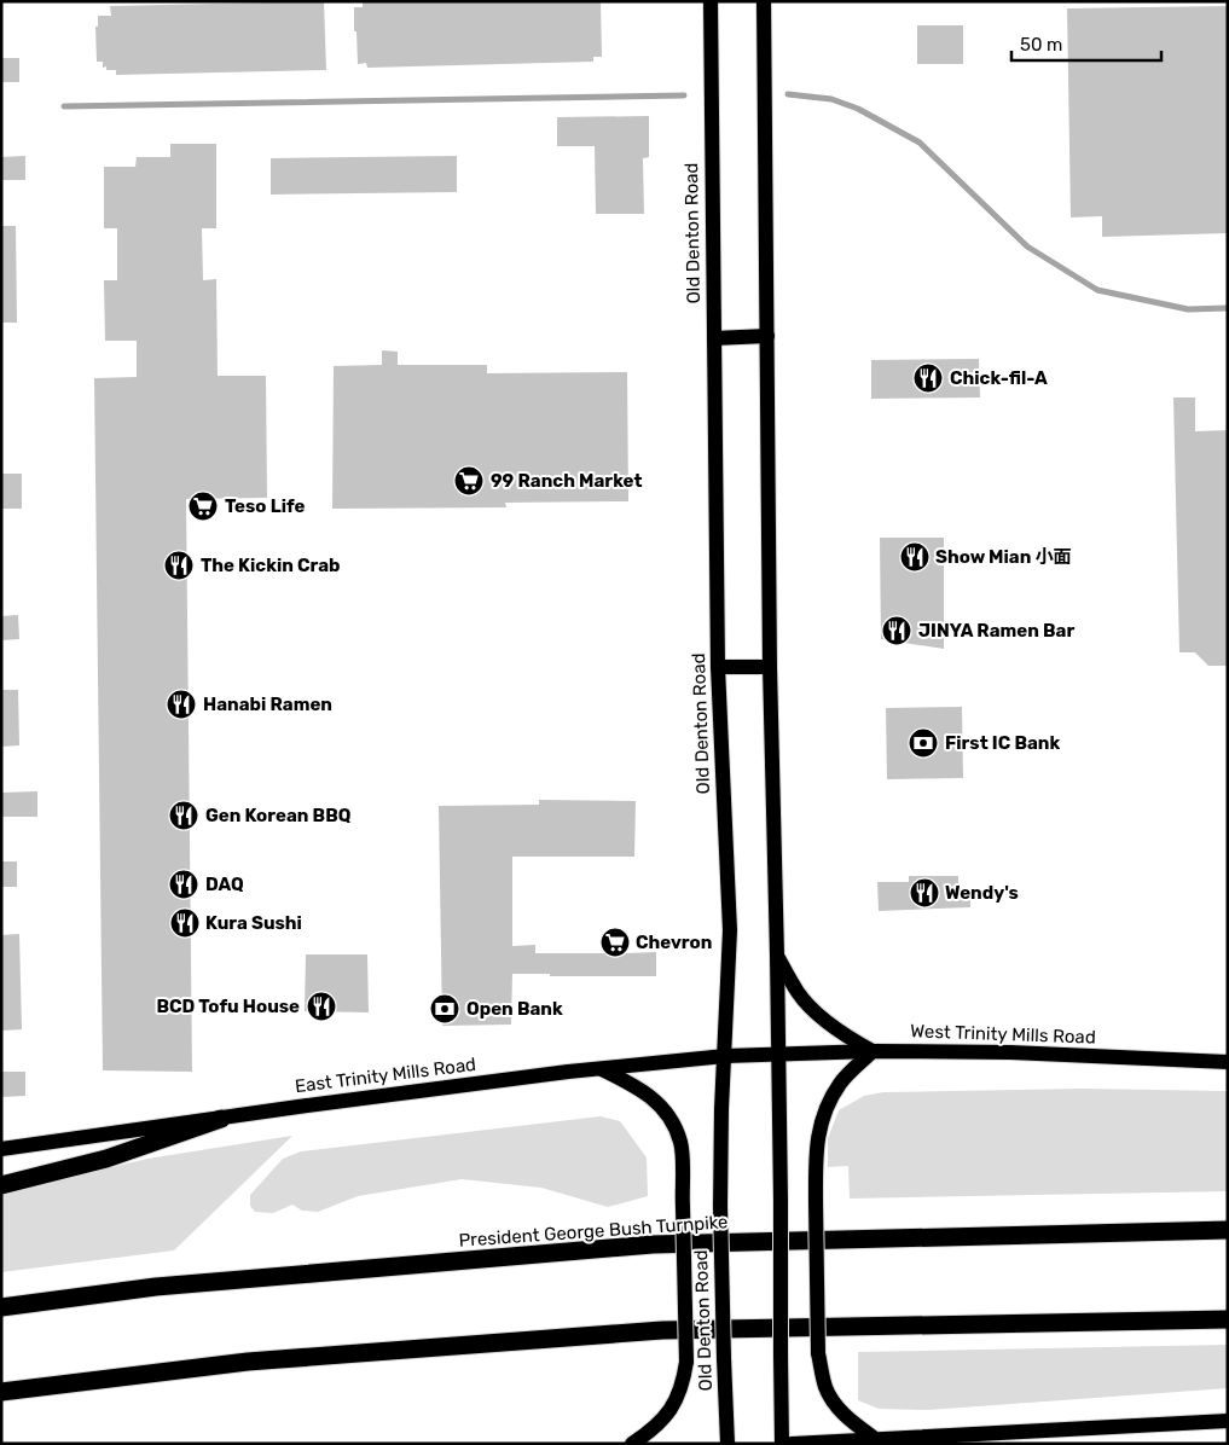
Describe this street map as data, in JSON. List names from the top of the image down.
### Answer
{
  "streets": {
    "highway": ["President George Bush Turnpike"],
    "main road": ["Old Denton Road", "West Trinity Mills Road", "East Trinity Mills Road"]
  },
  "crossings": [
    ["Old Denton Road", "East Trinity Mills Road"],
    ["West Trinity Mills Road", "East Trinity Mills Road"]
  ],
  "places": {
    "restaurant": [
      "Chick-fil-A",
      "Show Mian 小面",
      "The Kickin Crab",
      "JINYA Ramen Bar",
      "Hanabi Ramen",
      "Gen Korean BBQ",
      "DAQ",
      "Wendy's",
      "Kura Sushi",
      "BCD Tofu House"
    ],
    "supermarket": ["99 Ranch Market", "Teso Life", "Chevron"],
    "bank": ["First IC Bank", "Open Bank"]
  },
  "scale_bar": "50 m"
}
